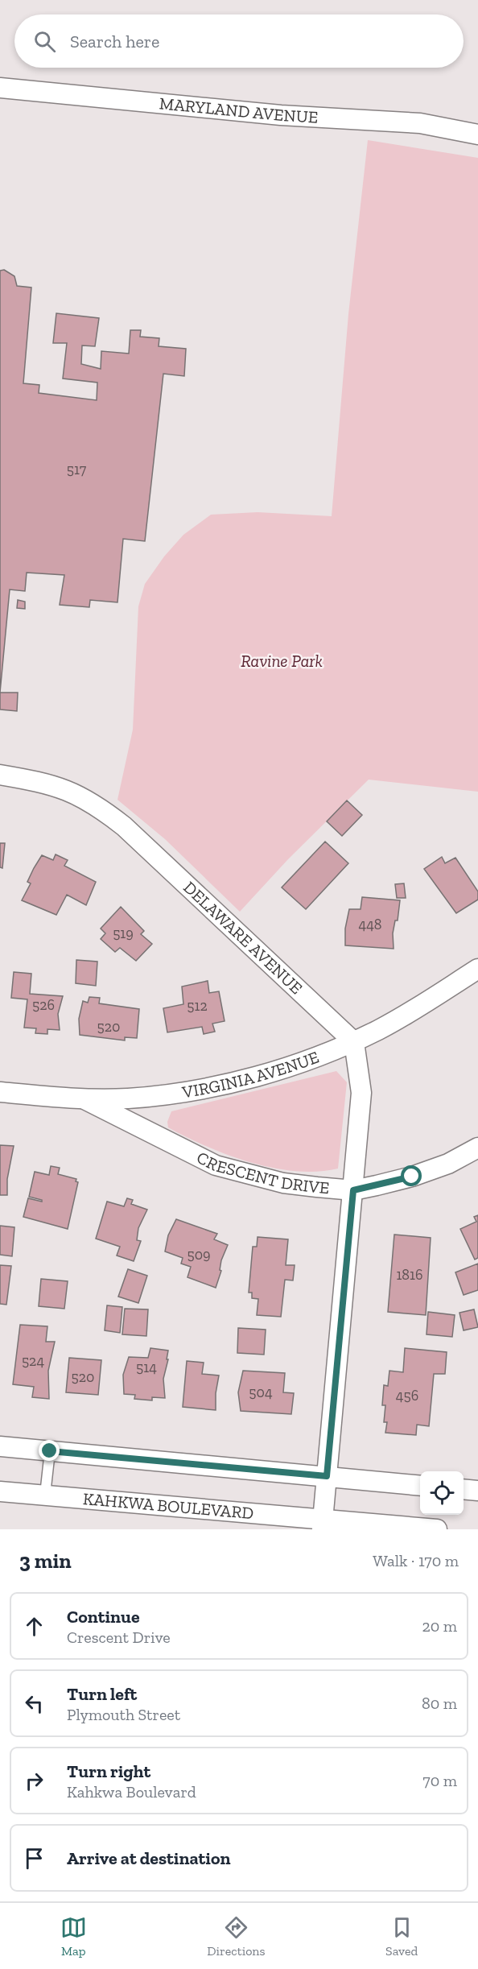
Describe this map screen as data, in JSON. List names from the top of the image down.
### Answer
{
  "streets": {
    "street": [
      "MARYLAND AVENUE",
      "DELAWARE AVENUE",
      "VIRGINIA AVENUE",
      "CRESCENT DRIVE",
      "KAHKWA BOULEVARD"
    ]
  },
  "crossings": [
    ["DELAWARE AVENUE", "VIRGINIA AVENUE"],
    ["VIRGINIA AVENUE", "CRESCENT DRIVE"]
  ],
  "parks": ["Ravine Park"],
  "house_numbers": [
    "517",
    "448",
    "519",
    "526",
    "512",
    "520",
    "509",
    "1816",
    "524",
    "514",
    "520",
    "504",
    "456"
  ],
  "page": {
    "search": "Search here",
    "heading": ["3 min", "Walk · 170 m"],
    "list": [
      ["Continue", "Crescent Drive", "20 m"],
      ["Turn left", "Plymouth Street", "80 m"],
      ["Turn right", "Kahkwa Boulevard", "70 m"],
      "Arrive at destination"
    ],
    "nav": ["Map", "Directions", "Saved"]
  }
}
